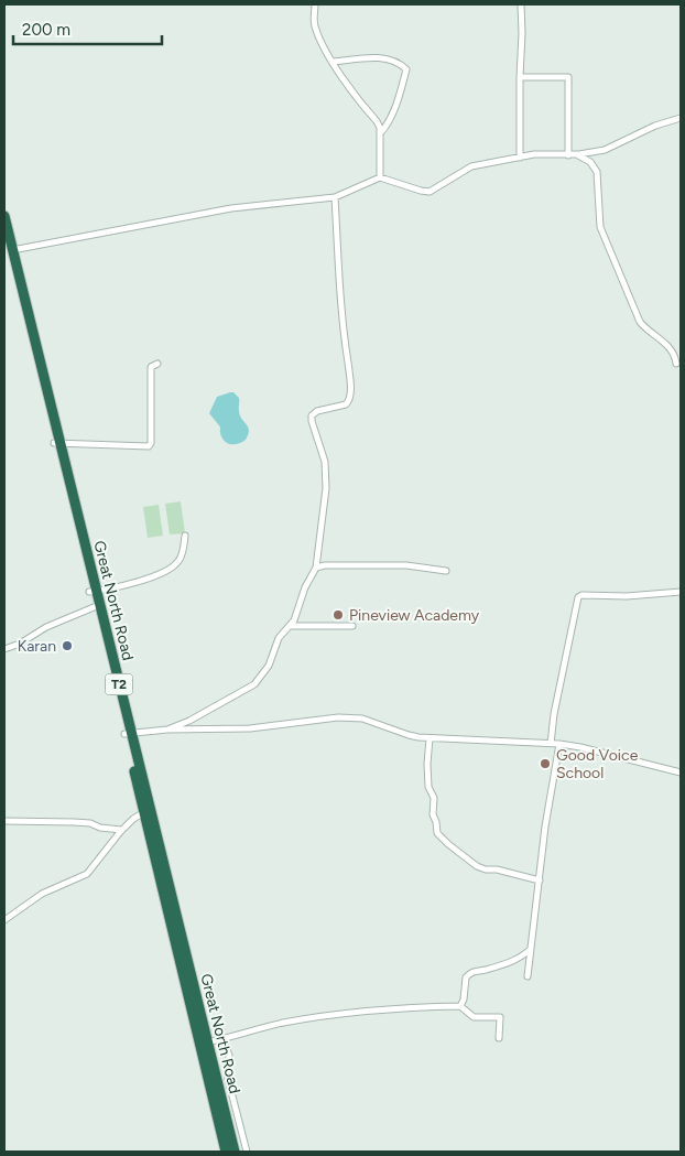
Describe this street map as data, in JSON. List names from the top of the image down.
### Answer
{
  "streets": {
    "highway": ["Great North Road", "T2"]
  },
  "places": ["Pineview Academy", "Karan", "Good Voice School"],
  "scale_bar": "200 m"
}
